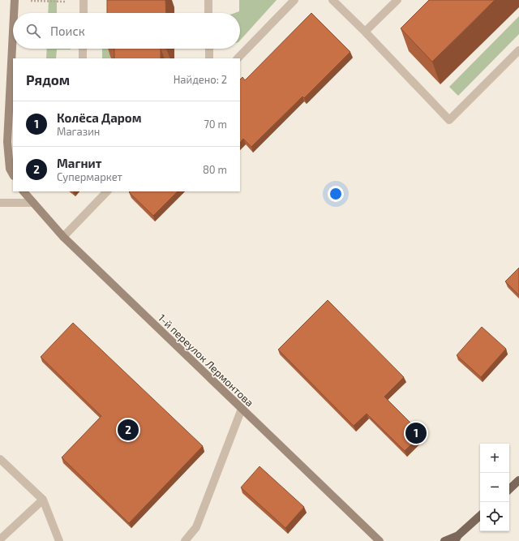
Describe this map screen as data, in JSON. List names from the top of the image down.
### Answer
{
  "streets": {
    "street": ["1-й переулок Лермонтова"]
  },
  "page": {
    "search": "Поиск",
    "heading": ["Рядом", "Найдено: 2"],
    "list": [
      {
        "mark": "1",
        "name": "Колёса Даром",
        "note": "Магазин",
        "value": "70 m"
      },
      {
        "mark": "2",
        "name": "Магнит",
        "note": "Супермаркет",
        "value": "80 m"
      }
    ],
    "pins": ["2", "1"],
    "map_buttons": ["+", "−"]
  }
}
